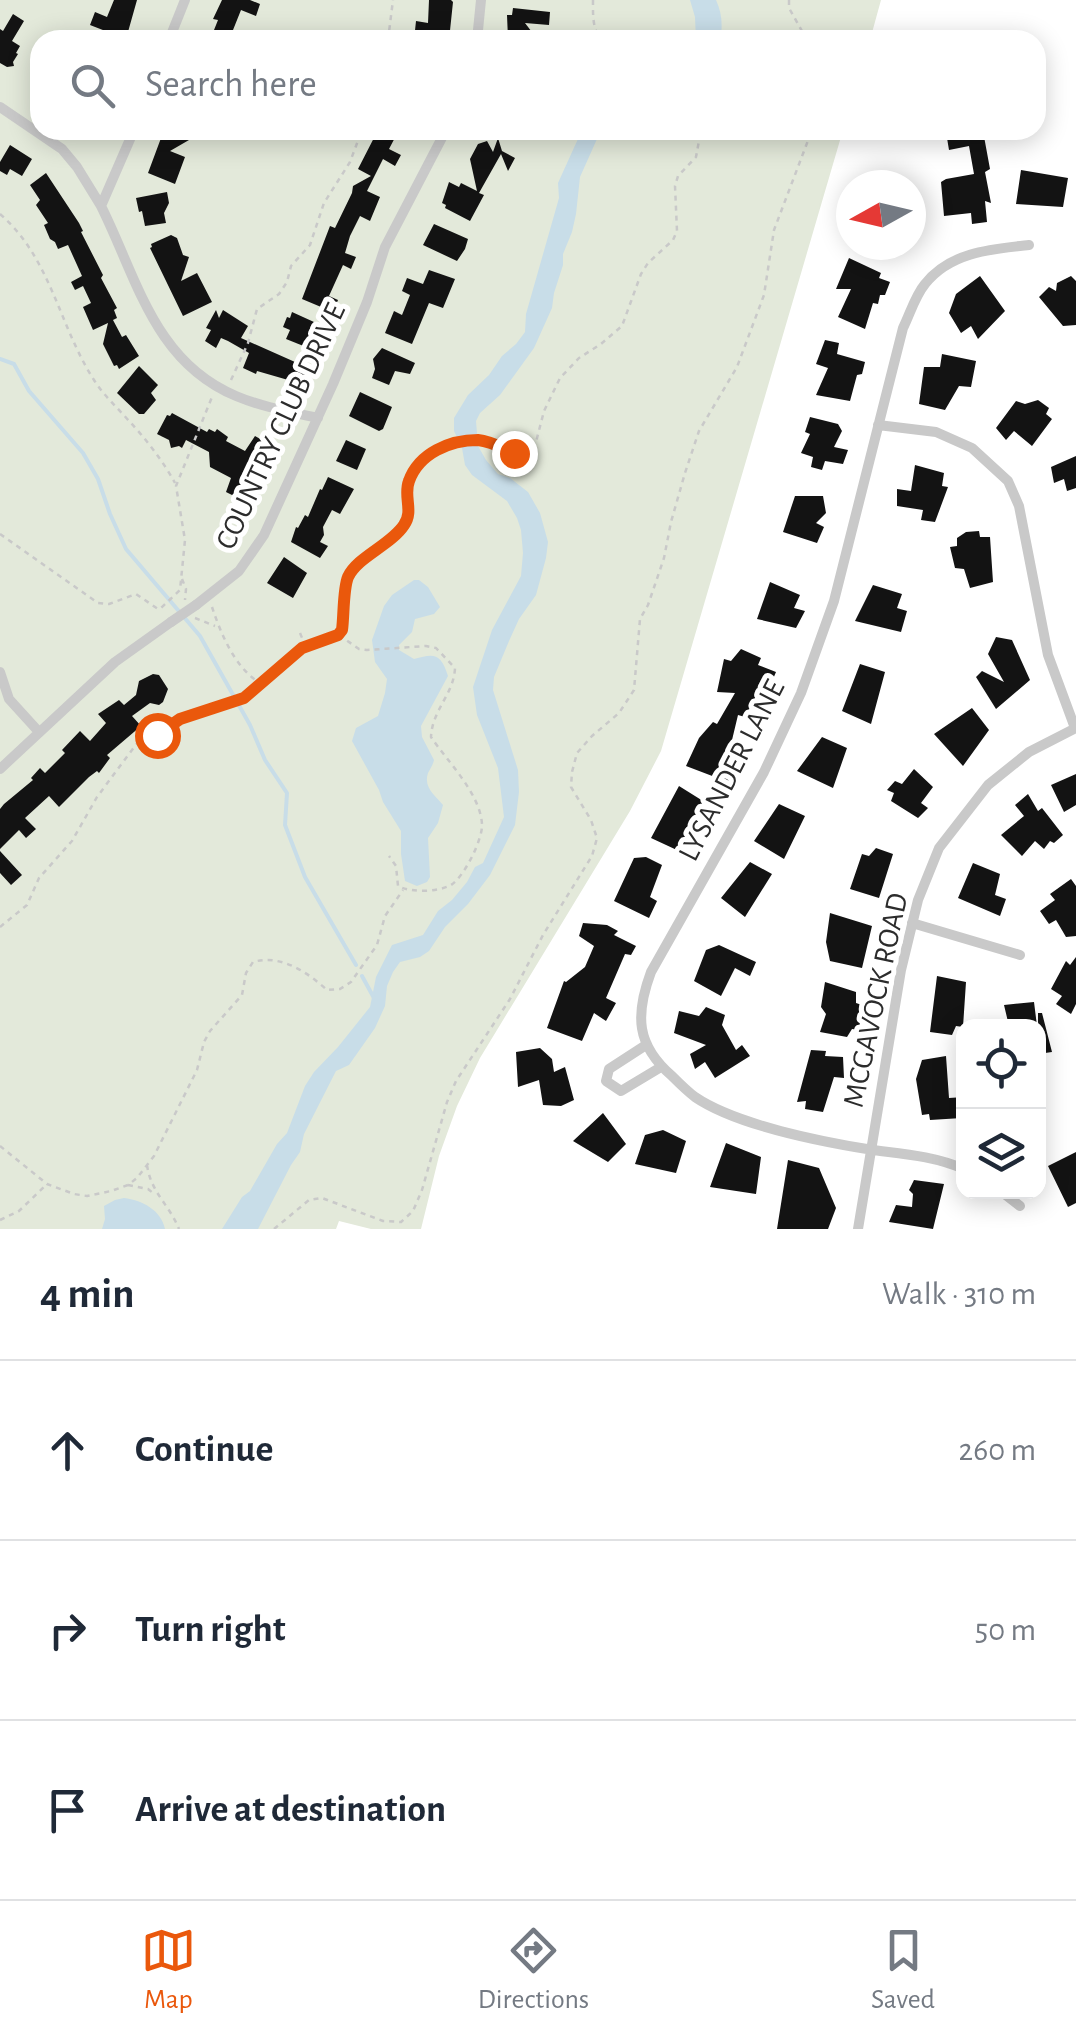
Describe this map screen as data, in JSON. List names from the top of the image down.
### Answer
{
  "streets": {
    "street": ["COUNTRY CLUB DRIVE", "LYSANDER LANE", "MCGAVOCK ROAD"]
  },
  "crossings": [
    ["LYSANDER LANE", "MCGAVOCK ROAD"]
  ],
  "north": "left",
  "page": {
    "search": "Search here",
    "heading": ["4 min", "Walk · 310 m"],
    "list": [
      ["Continue", "260 m"],
      ["Turn right", "50 m"],
      "Arrive at destination"
    ],
    "nav": ["Map", "Directions", "Saved"]
  }
}
